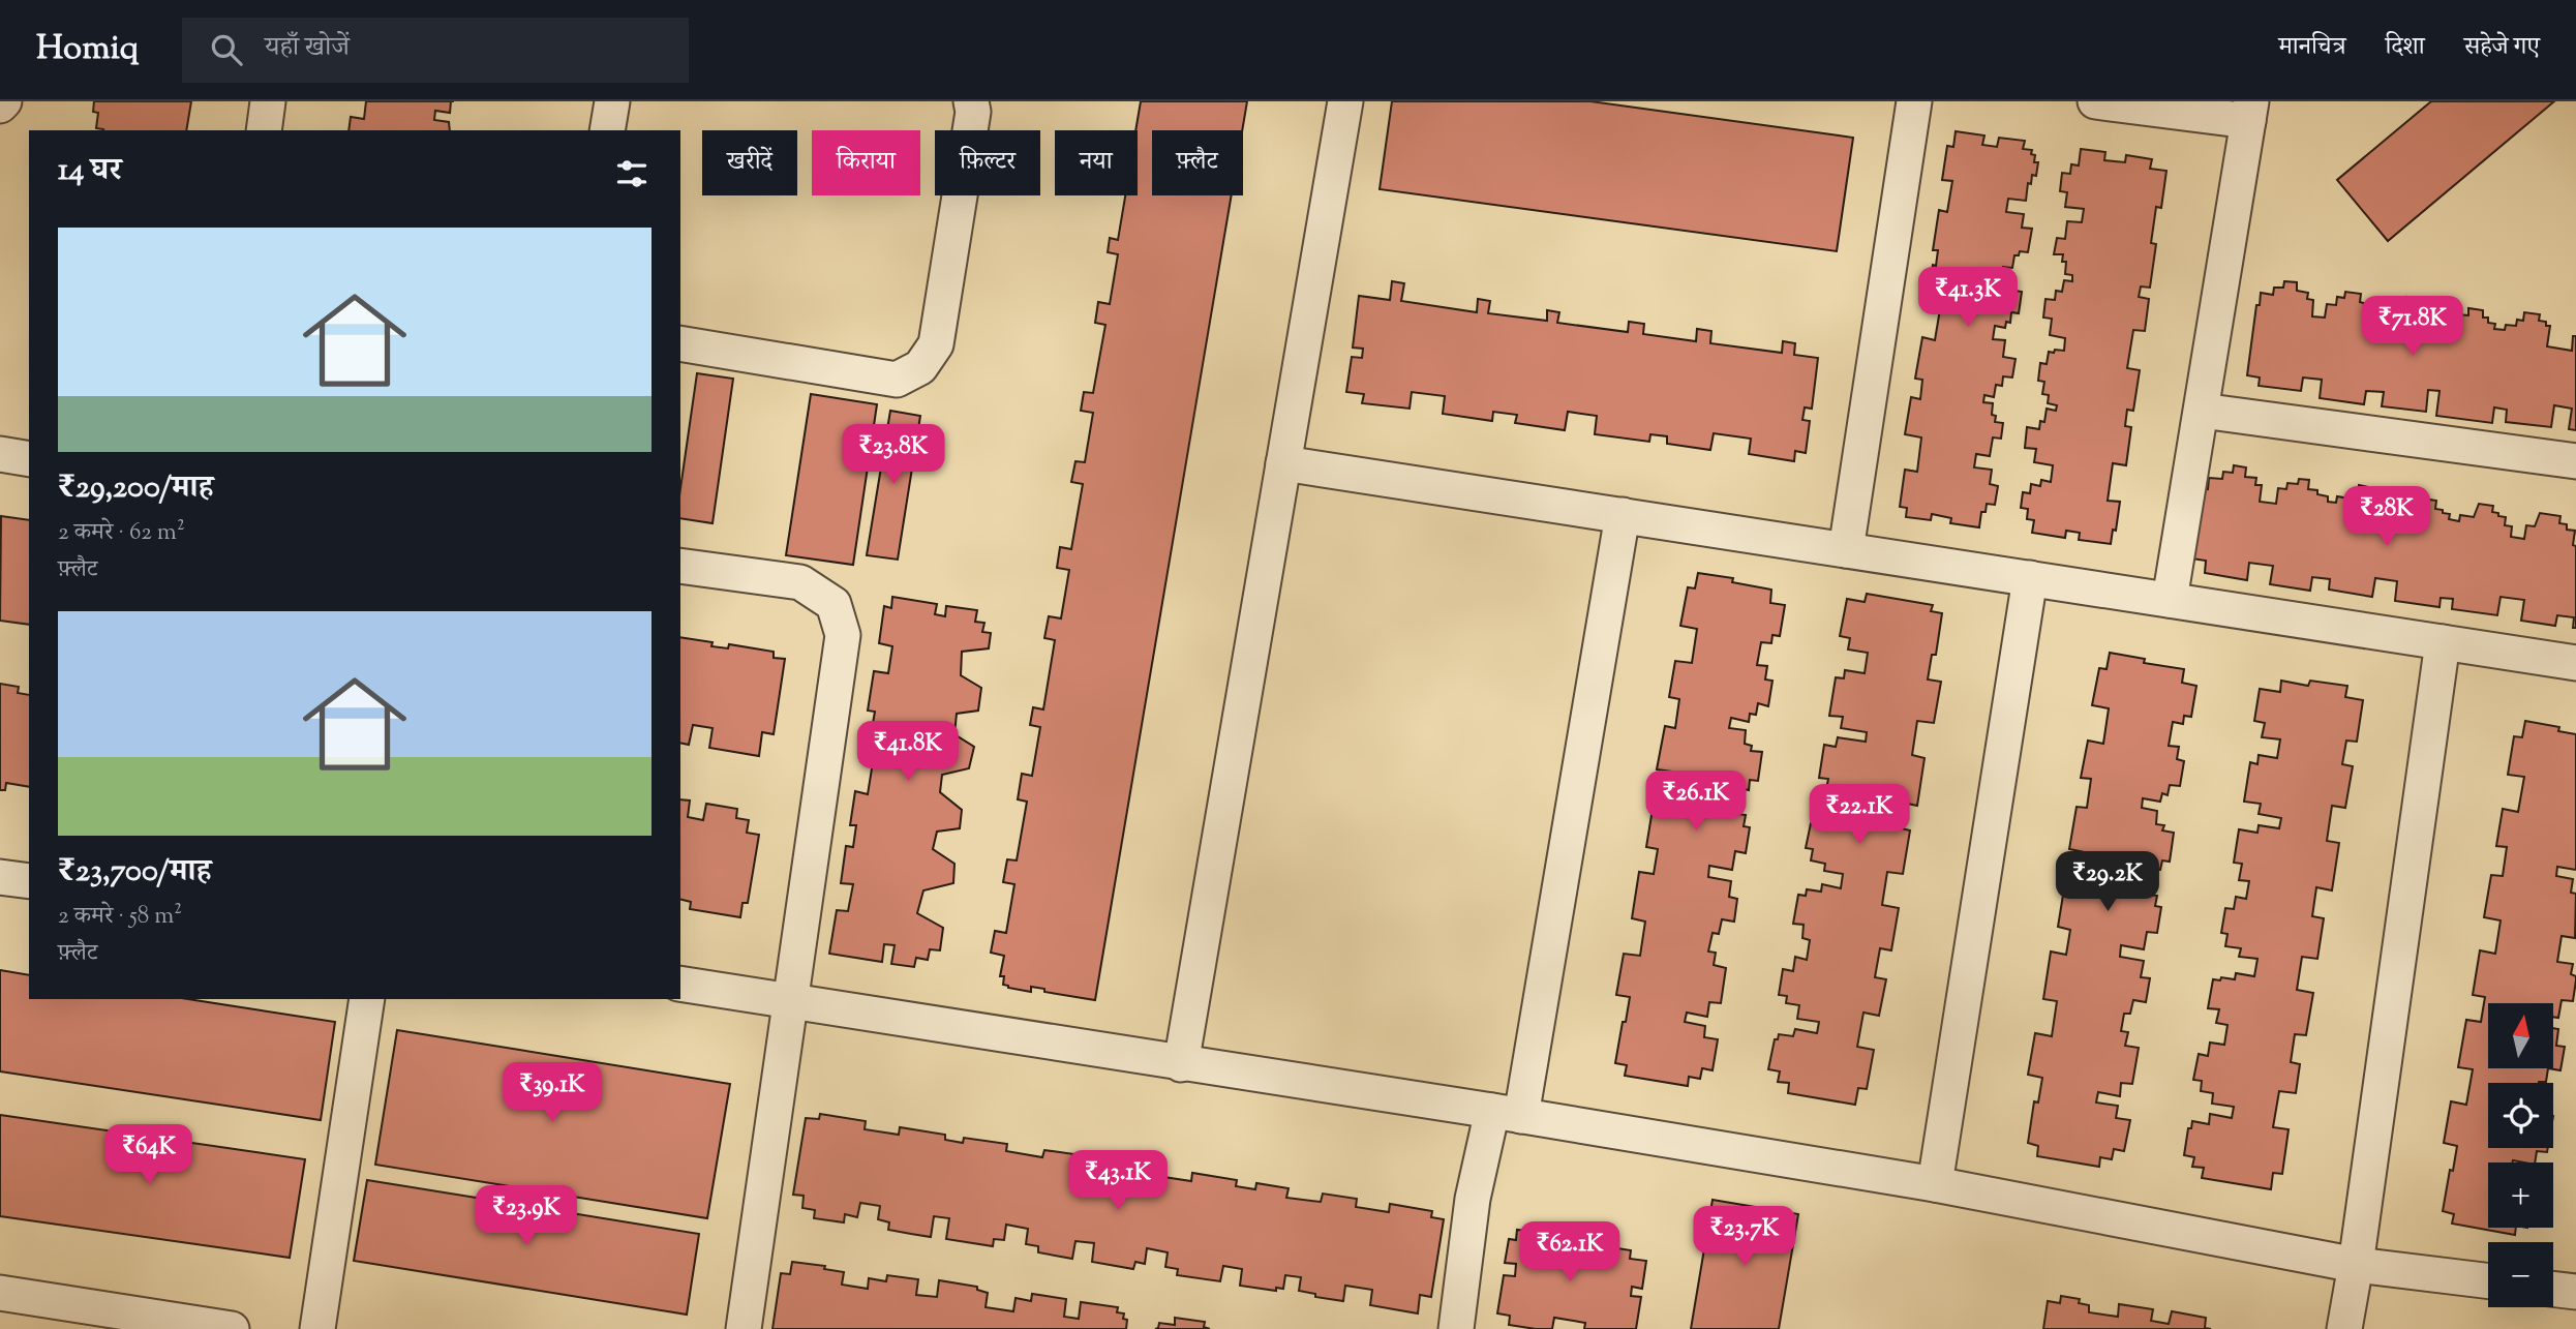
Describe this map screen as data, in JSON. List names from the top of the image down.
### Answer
{
  "north": "top",
  "page": {
    "header": "Homiq",
    "search": "यहाँ खोजें",
    "nav": ["मानचित्र", "दिशा", "सहेजे गए"],
    "chip": [
      "खरीदें",
      "किराया",
      "फ़िल्टर",
      "नया",
      "फ़्लैट"
    ],
    "heading": "14 घर",
    "list": [
      {
        "name": "₹29,200/माह",
        "note": "2 कमरे · 62 m² · फ़्लैट"
      },
      {
        "name": "₹23,700/माह",
        "note": "2 कमरे · 58 m² · फ़्लैट"
      }
    ],
    "price": [
      "₹41.3K",
      "₹71.8K",
      "₹23.8K",
      "₹28K",
      "₹41.8K",
      "₹26.1K",
      "₹22.1K",
      "₹29.2K",
      "₹39.1K",
      "₹64K",
      "₹43.1K",
      "₹23.9K",
      "₹23.7K",
      "₹62.1K"
    ],
    "map_buttons": ["+", "−"]
  }
}
